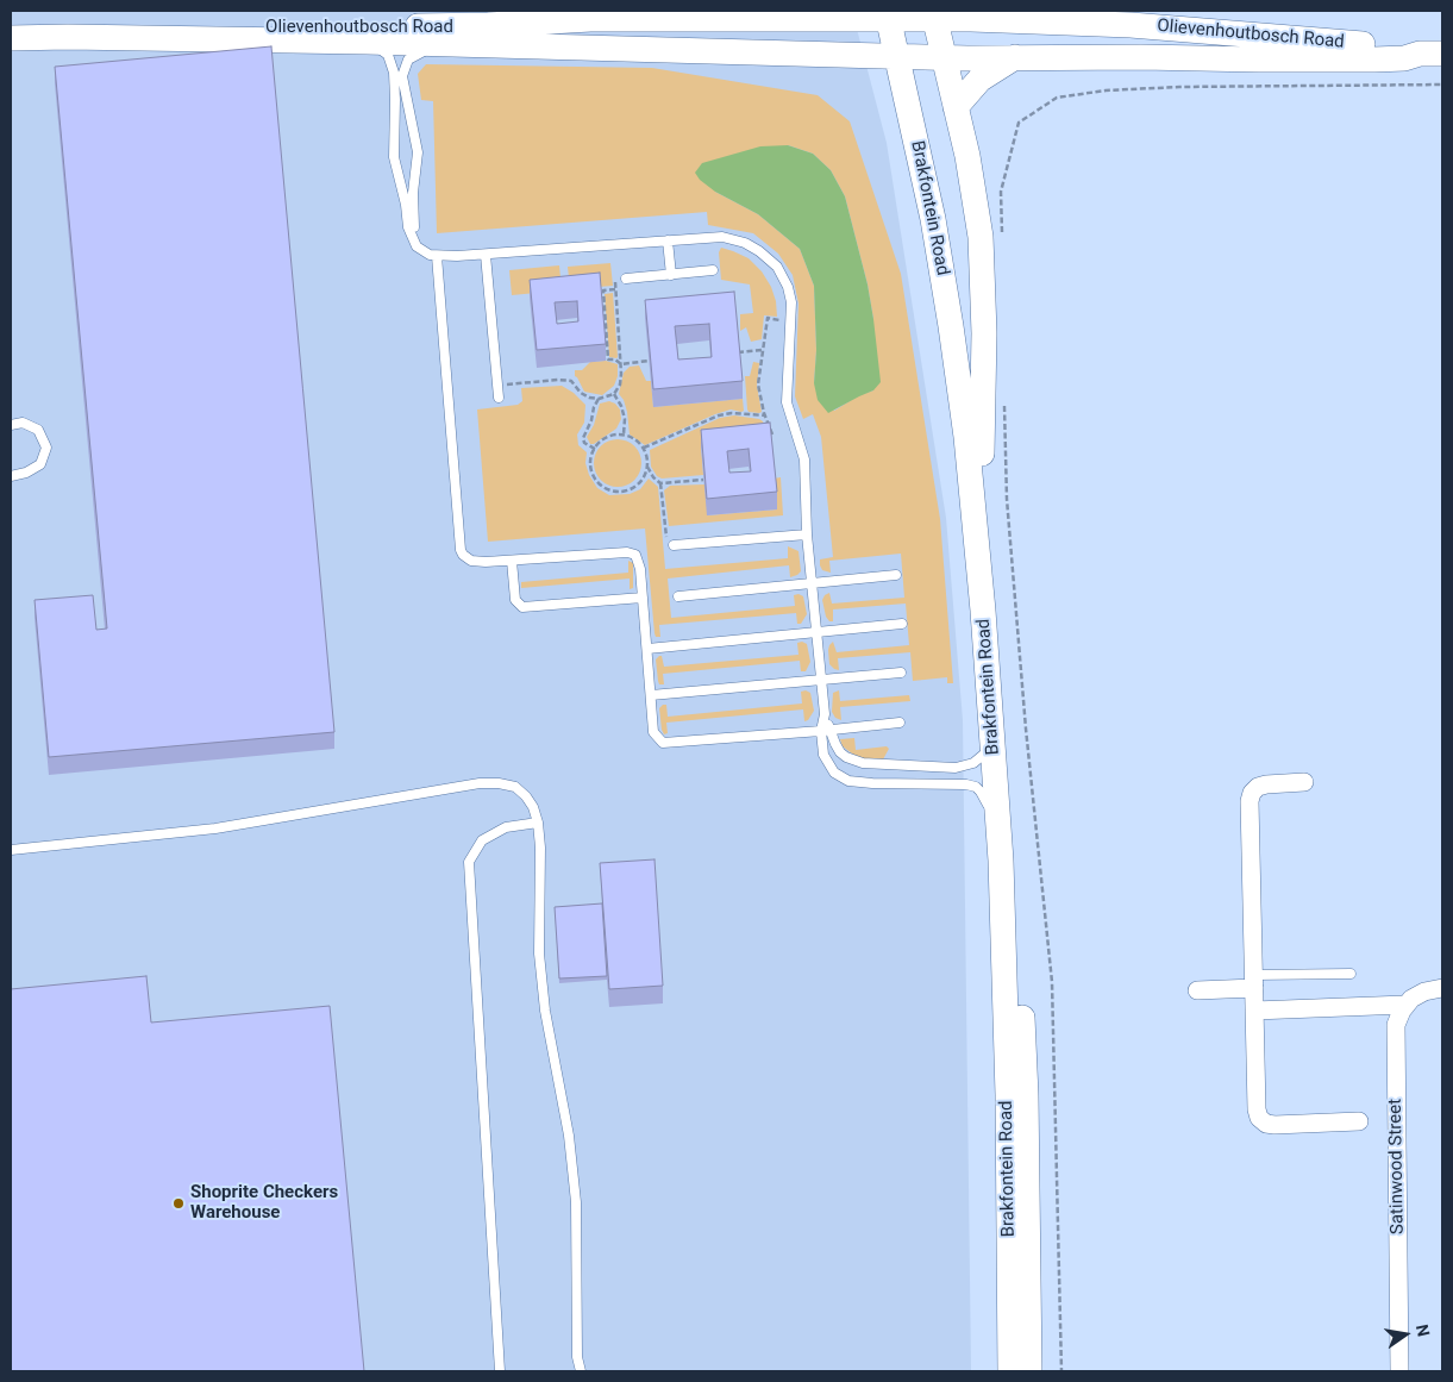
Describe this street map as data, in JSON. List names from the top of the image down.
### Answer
{
  "streets": {
    "main road": ["Olievenhoutbosch Road", "Brakfontein Road"],
    "street": ["Satinwood Street"]
  },
  "crossings": [
    ["Olievenhoutbosch Road", "Brakfontein Road"]
  ],
  "places": ["Shoprite Checkers Warehouse"],
  "north": "right"
}
